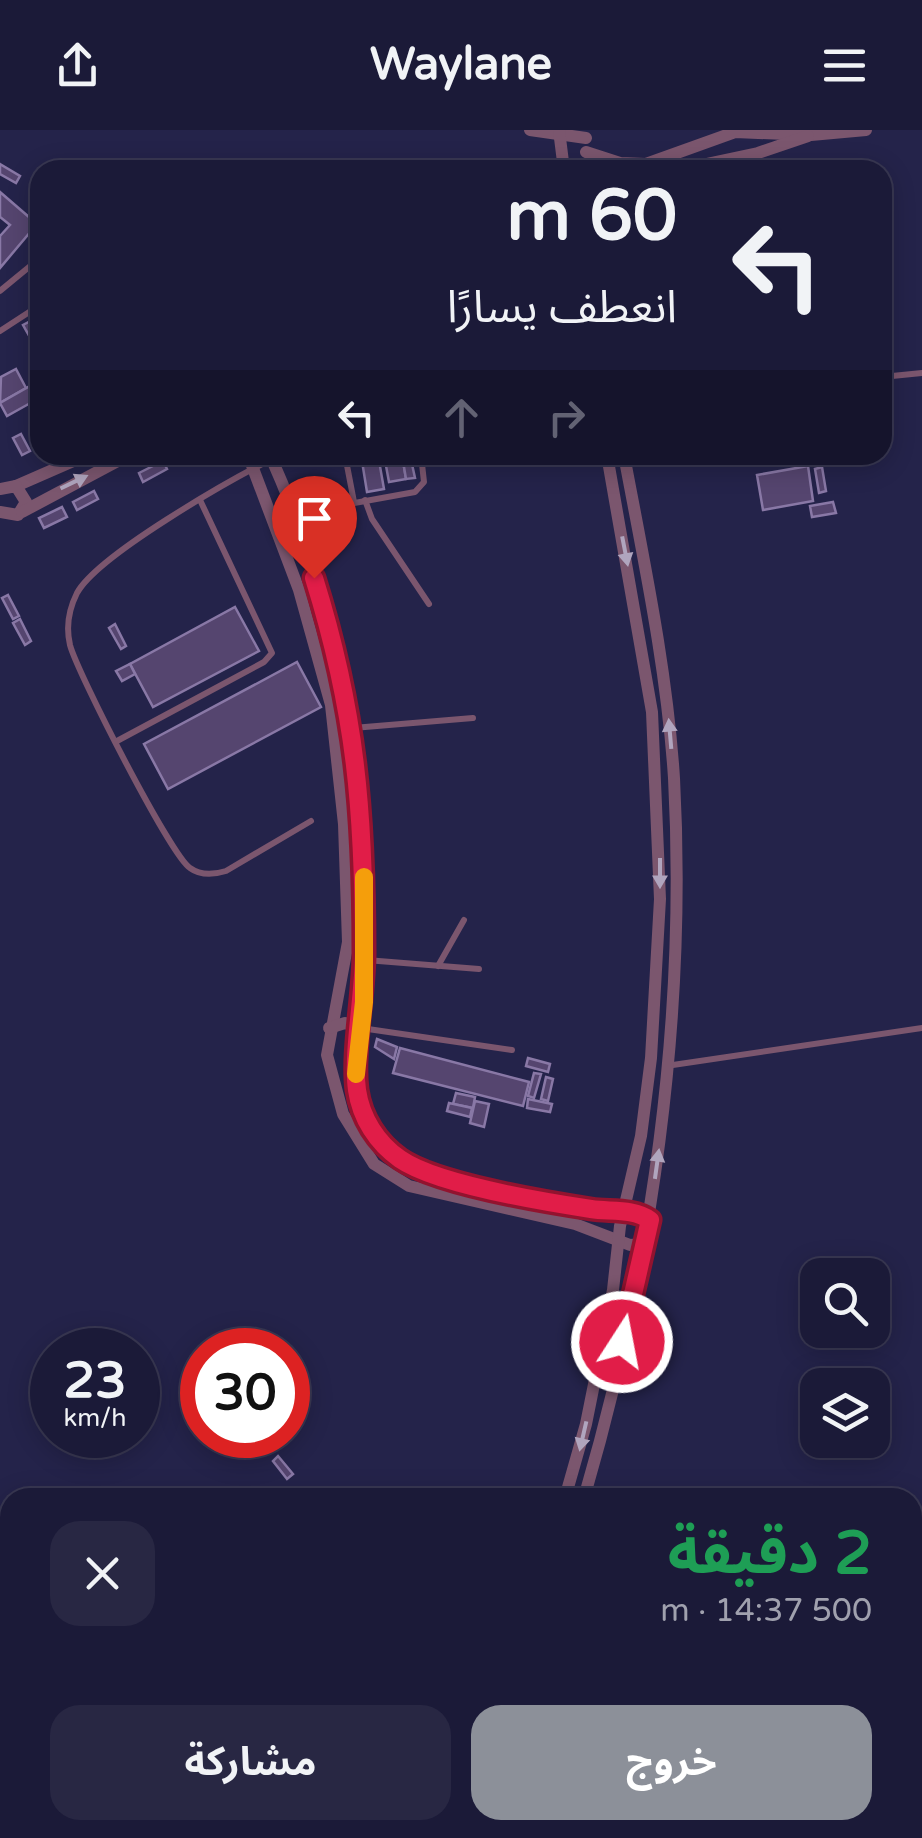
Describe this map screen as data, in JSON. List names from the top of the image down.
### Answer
{
  "page": {
    "header": "Waylane",
    "turn": ["60 m", "انعطف يسارًا"],
    "speed": "23 km/h",
    "limit": "30",
    "heading": ["2 دقيقة", "500 m · 14:37"],
    "buttons": ["خروج", "مشاركة"]
  }
}
